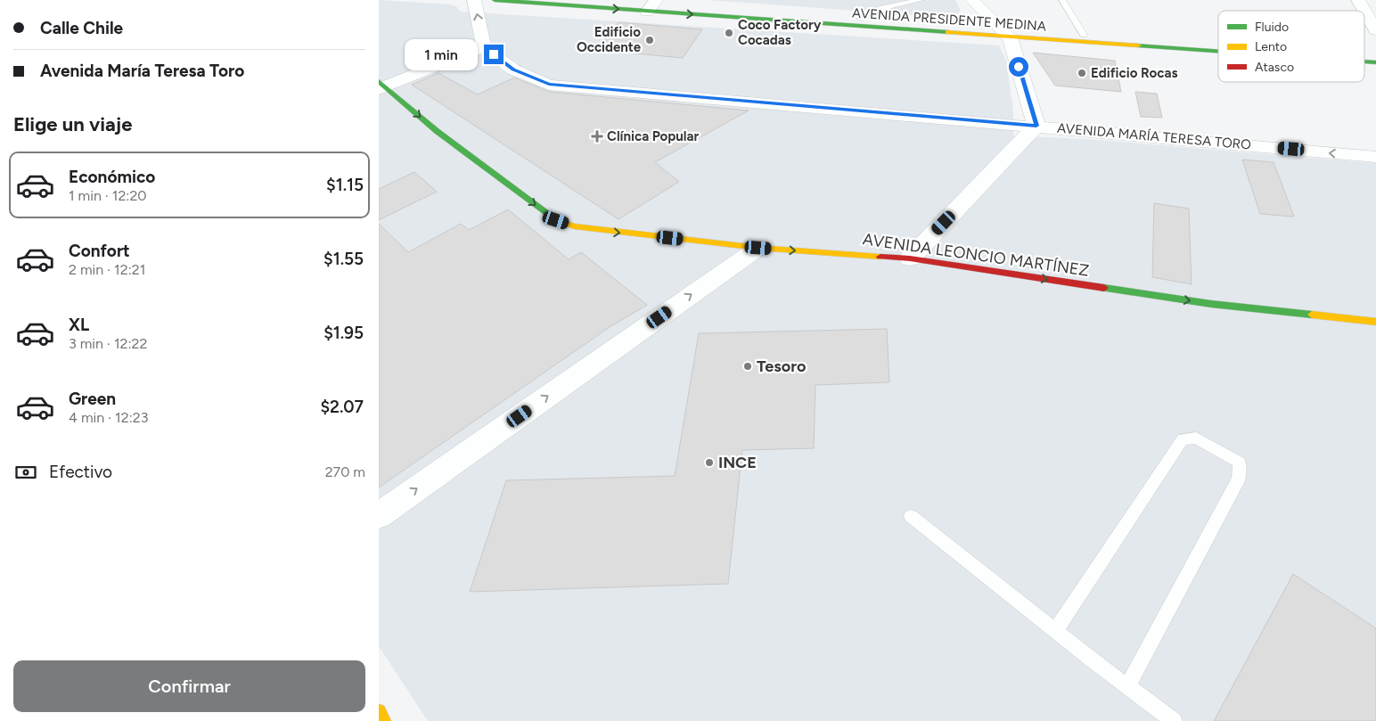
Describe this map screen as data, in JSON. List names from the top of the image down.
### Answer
{
  "streets": {
    "street": ["AVENIDA PRESIDENTE MEDINA", "AVENIDA MARÍA TERESA TORO", "AVENIDA LEONCIO MARTÍNEZ"]
  },
  "one_way": ["AVENIDA MARÍA TERESA TORO", "AVENIDA LEONCIO MARTÍNEZ"],
  "places": {
    "other": [
      "Coco Factory Cocadas",
      "Edificio Occidente",
      "Edificio Rocas",
      "Tesoro",
      "INCE"
    ],
    "health": ["Clínica Popular"]
  },
  "legend": ["Fluido", "Lento", "Atasco"],
  "page": {
    "banner": ["Calle Chile", "Avenida María Teresa Toro"],
    "bubble": "1 min",
    "heading": "Elige un viaje",
    "list": [
      {
        "name": "Económico",
        "note": "1 min · 12:20",
        "value": "$1.15"
      },
      {
        "name": "Confort",
        "note": "2 min · 12:21",
        "value": "$1.55"
      },
      {
        "name": "XL",
        "note": "3 min · 12:22",
        "value": "$1.95"
      },
      {
        "name": "Green",
        "note": "4 min · 12:23",
        "value": "$2.07"
      }
    ],
    "pay": ["Efectivo", "270 m"],
    "buttons": "Confirmar"
  }
}
